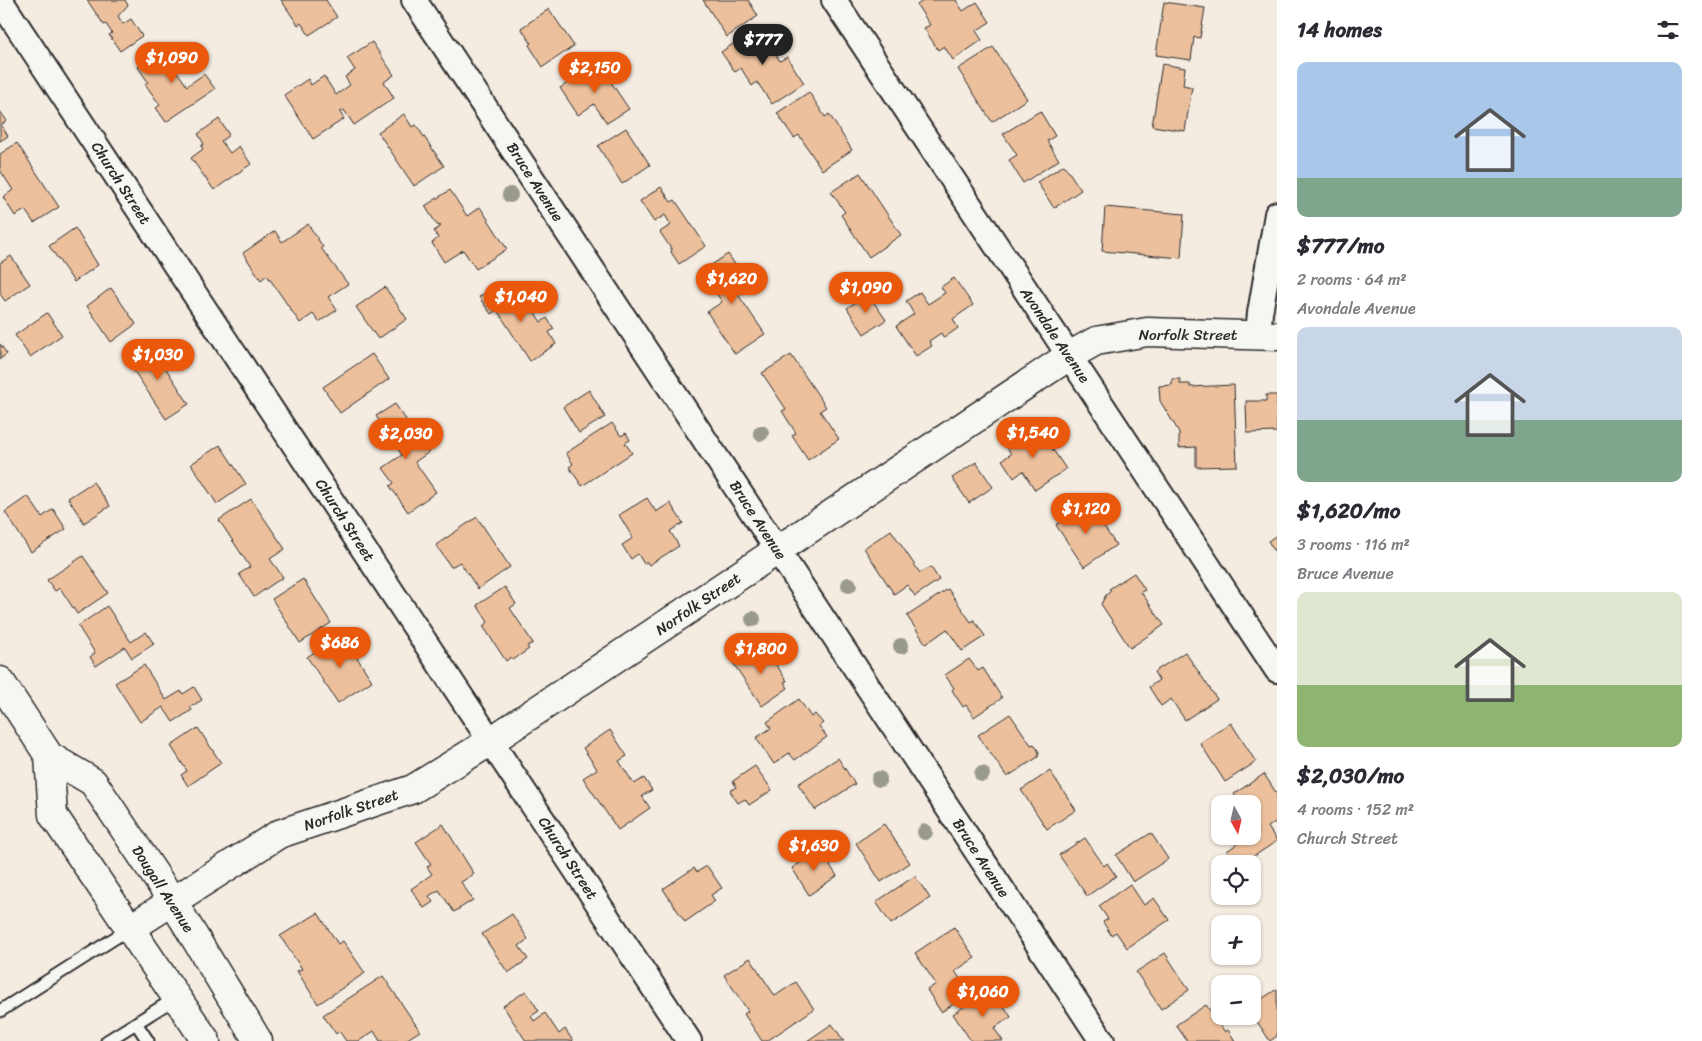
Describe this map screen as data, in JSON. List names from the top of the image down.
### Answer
{
  "streets": {
    "street": [
      "Bruce Avenue",
      "Church Street",
      "Avondale Avenue",
      "Norfolk Street",
      "Dougall Avenue"
    ]
  },
  "crossings": [
    ["Bruce Avenue", "Norfolk Street"],
    ["Church Street", "Norfolk Street"],
    ["Avondale Avenue", "Norfolk Street"],
    ["Norfolk Street", "Dougall Avenue"]
  ],
  "north": "bottom",
  "page": {
    "heading": "14 homes",
    "price": [
      "$777",
      "$1,090",
      "$2,150",
      "$1,620",
      "$1,090",
      "$1,040",
      "$1,030",
      "$1,540",
      "$2,030",
      "$1,120",
      "$686",
      "$1,800",
      "$1,630",
      "$1,060"
    ],
    "list": [
      {
        "name": "$777/mo",
        "note": "2 rooms · 64 m² · Avondale Avenue"
      },
      {
        "name": "$1,620/mo",
        "note": "3 rooms · 116 m² · Bruce Avenue"
      },
      {
        "name": "$2,030/mo",
        "note": "4 rooms · 152 m² · Church Street"
      }
    ],
    "map_buttons": ["+", "−"]
  }
}
